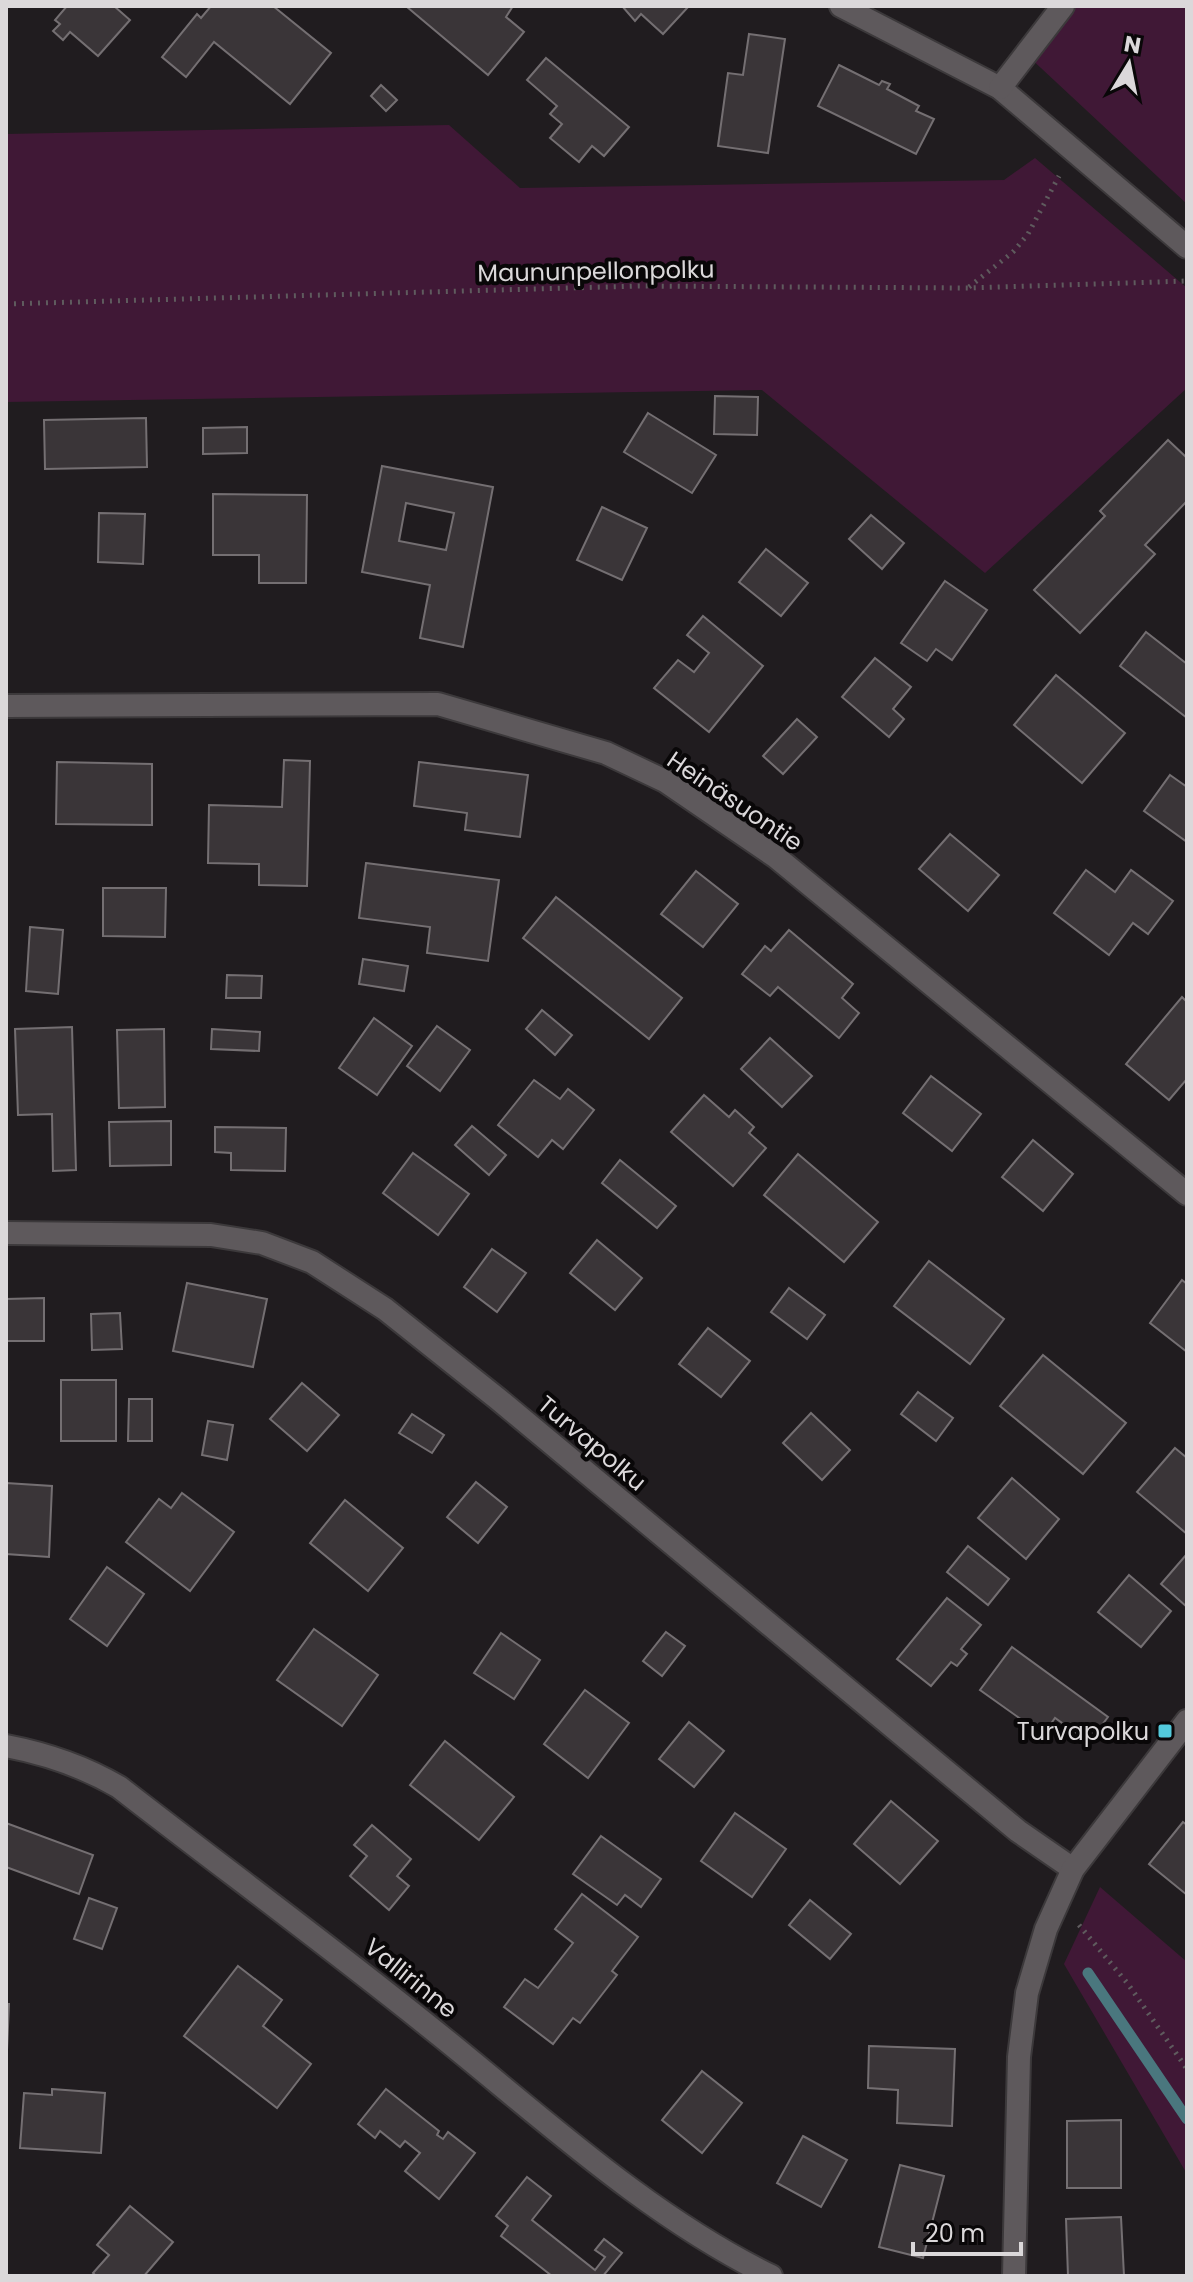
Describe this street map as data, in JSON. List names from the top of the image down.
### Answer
{
  "streets": {
    "street": ["Heinäsuontie", "Turvapolku", "Vallirinne"],
    "path": ["Maununpellonpolku"]
  },
  "places": {
    "transit": ["Turvapolku"]
  },
  "scale_bar": "20 m",
  "north": "top"
}
